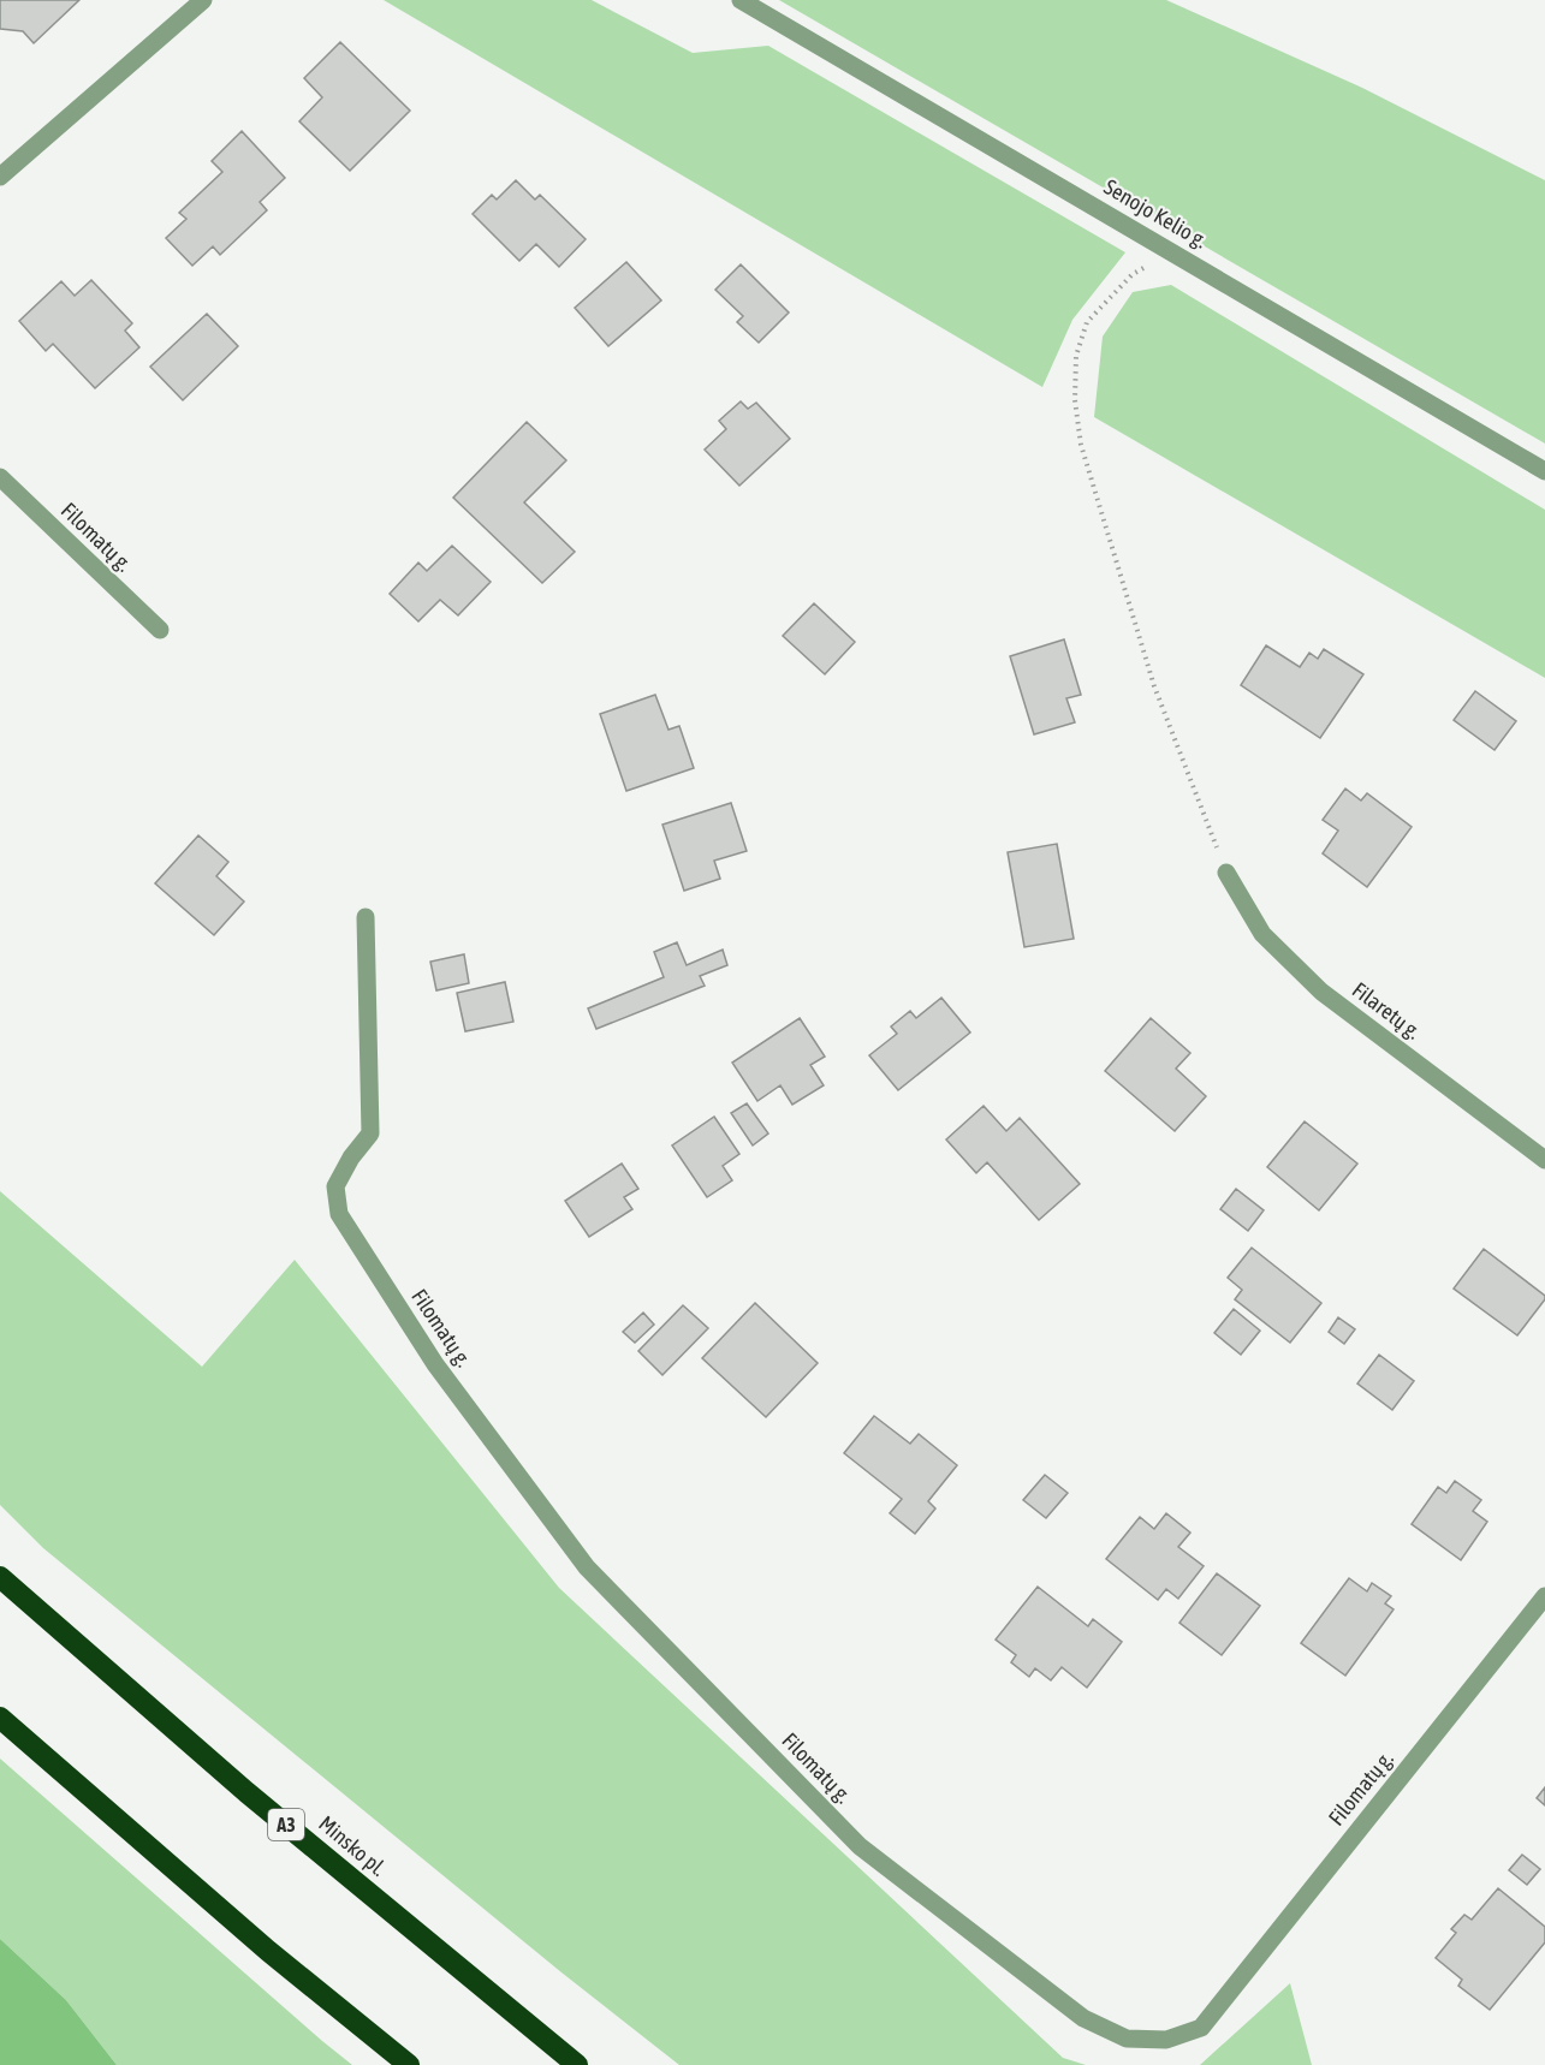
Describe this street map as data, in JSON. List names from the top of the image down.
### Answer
{
  "streets": {
    "highway": ["A3", "Minsko pl."],
    "street": ["Senojo Kelio g.", "Filomatų g.", "Filaretų g."]
  }
}
